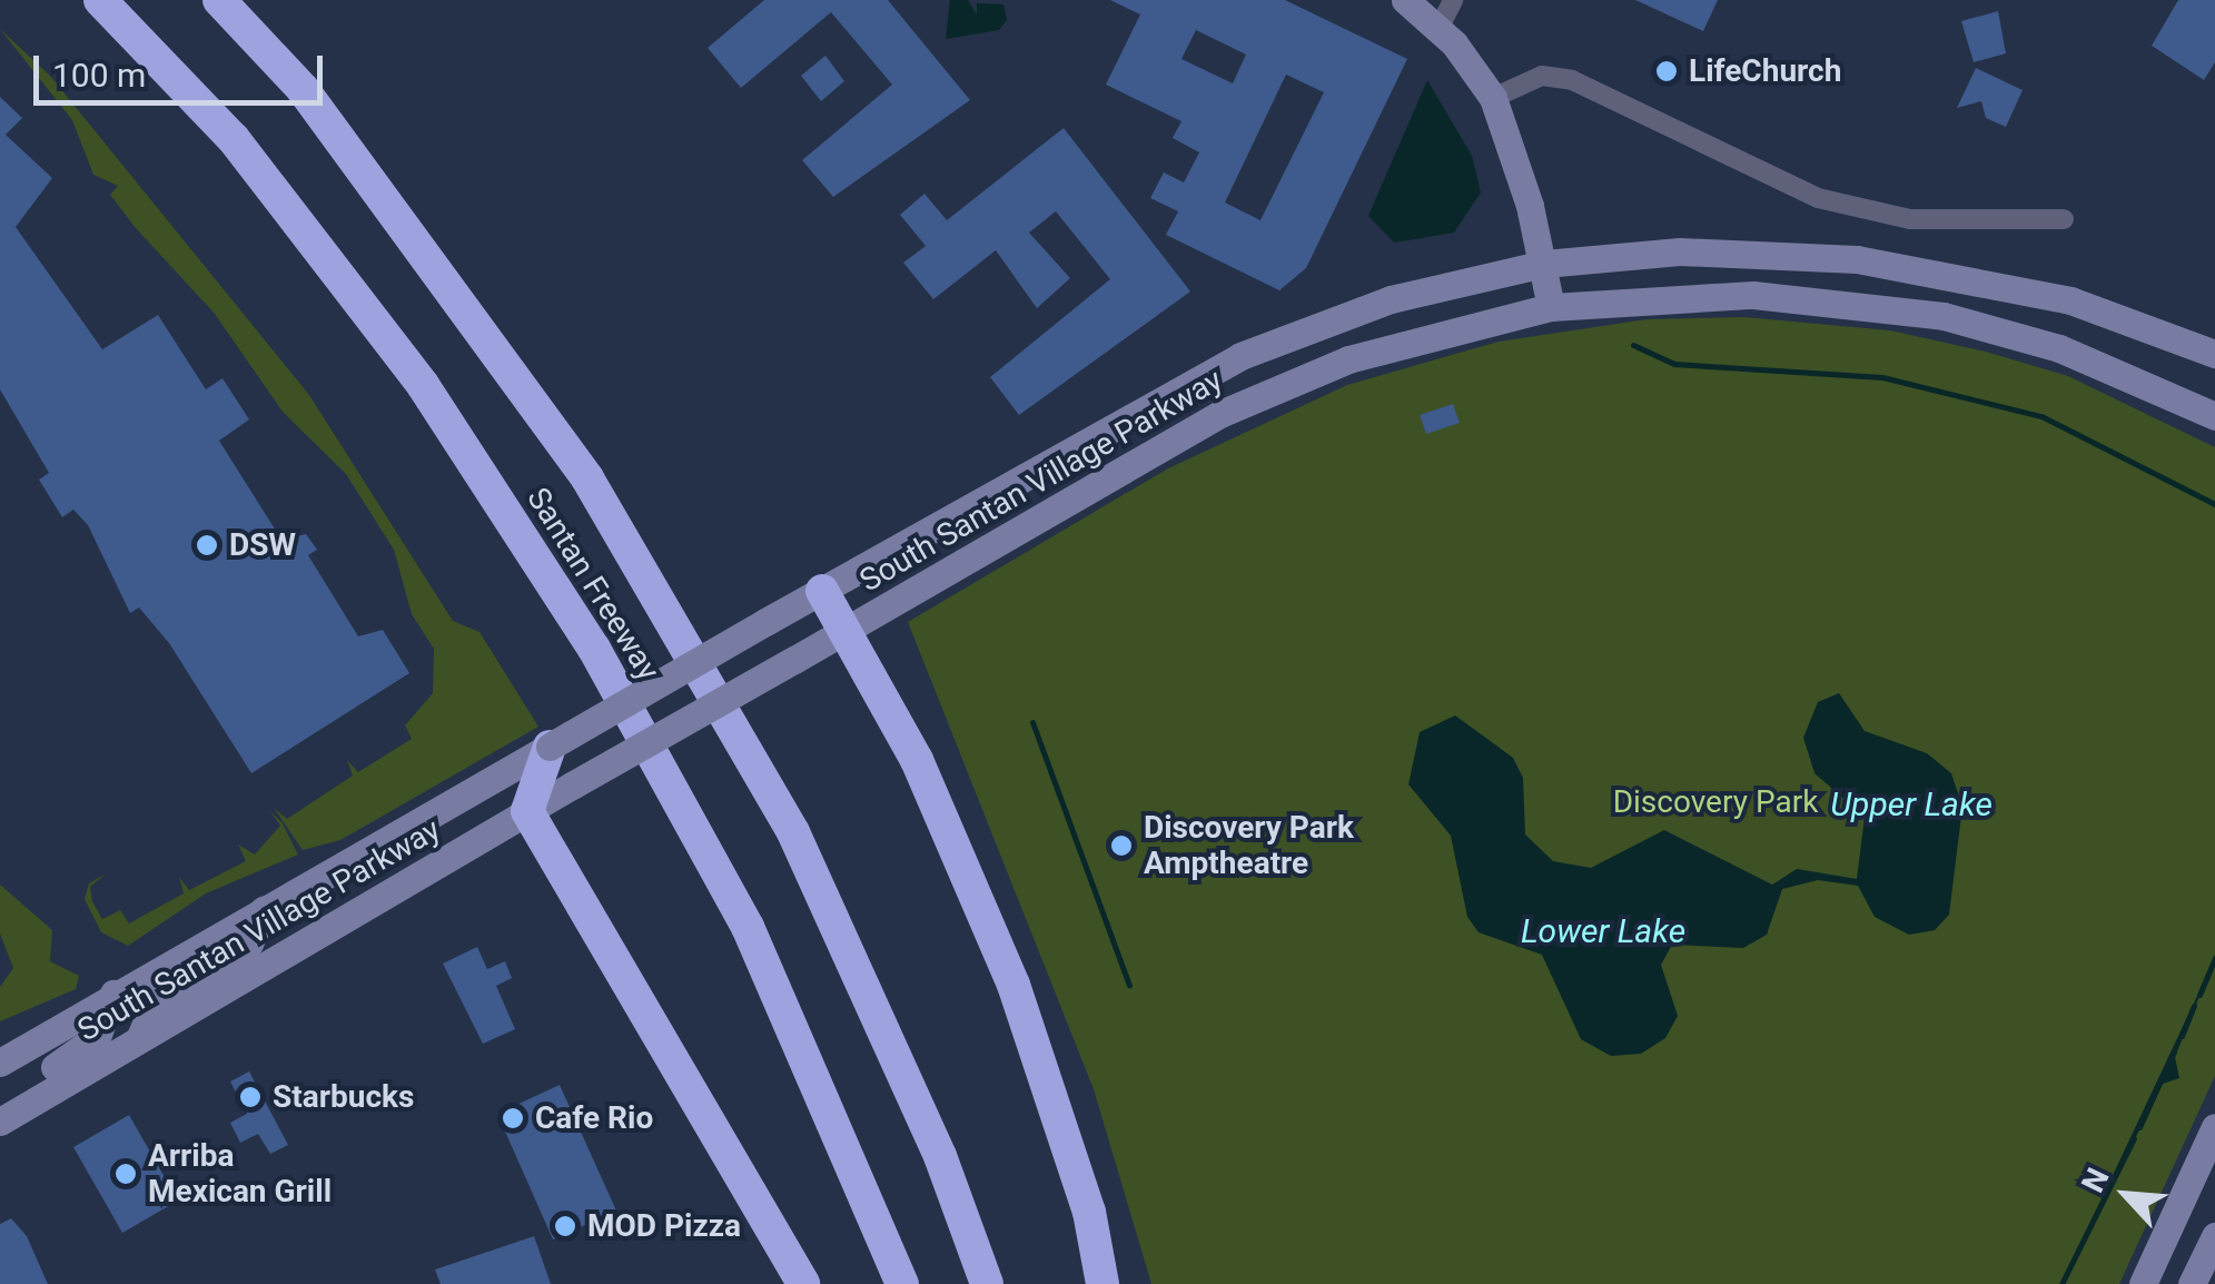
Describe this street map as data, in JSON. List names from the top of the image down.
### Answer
{
  "streets": {
    "highway": ["Santan Freeway"],
    "main road": ["South Santan Village Parkway"]
  },
  "water": ["Upper Lake", "Lower Lake"],
  "parks": ["Discovery Park"],
  "places": [
    "LifeChurch",
    "DSW",
    "Discovery Park Amptheatre",
    "Starbucks",
    "Cafe Rio",
    "Arriba Mexican Grill",
    "MOD Pizza"
  ],
  "scale_bar": "100 m",
  "north": "top left"
}
